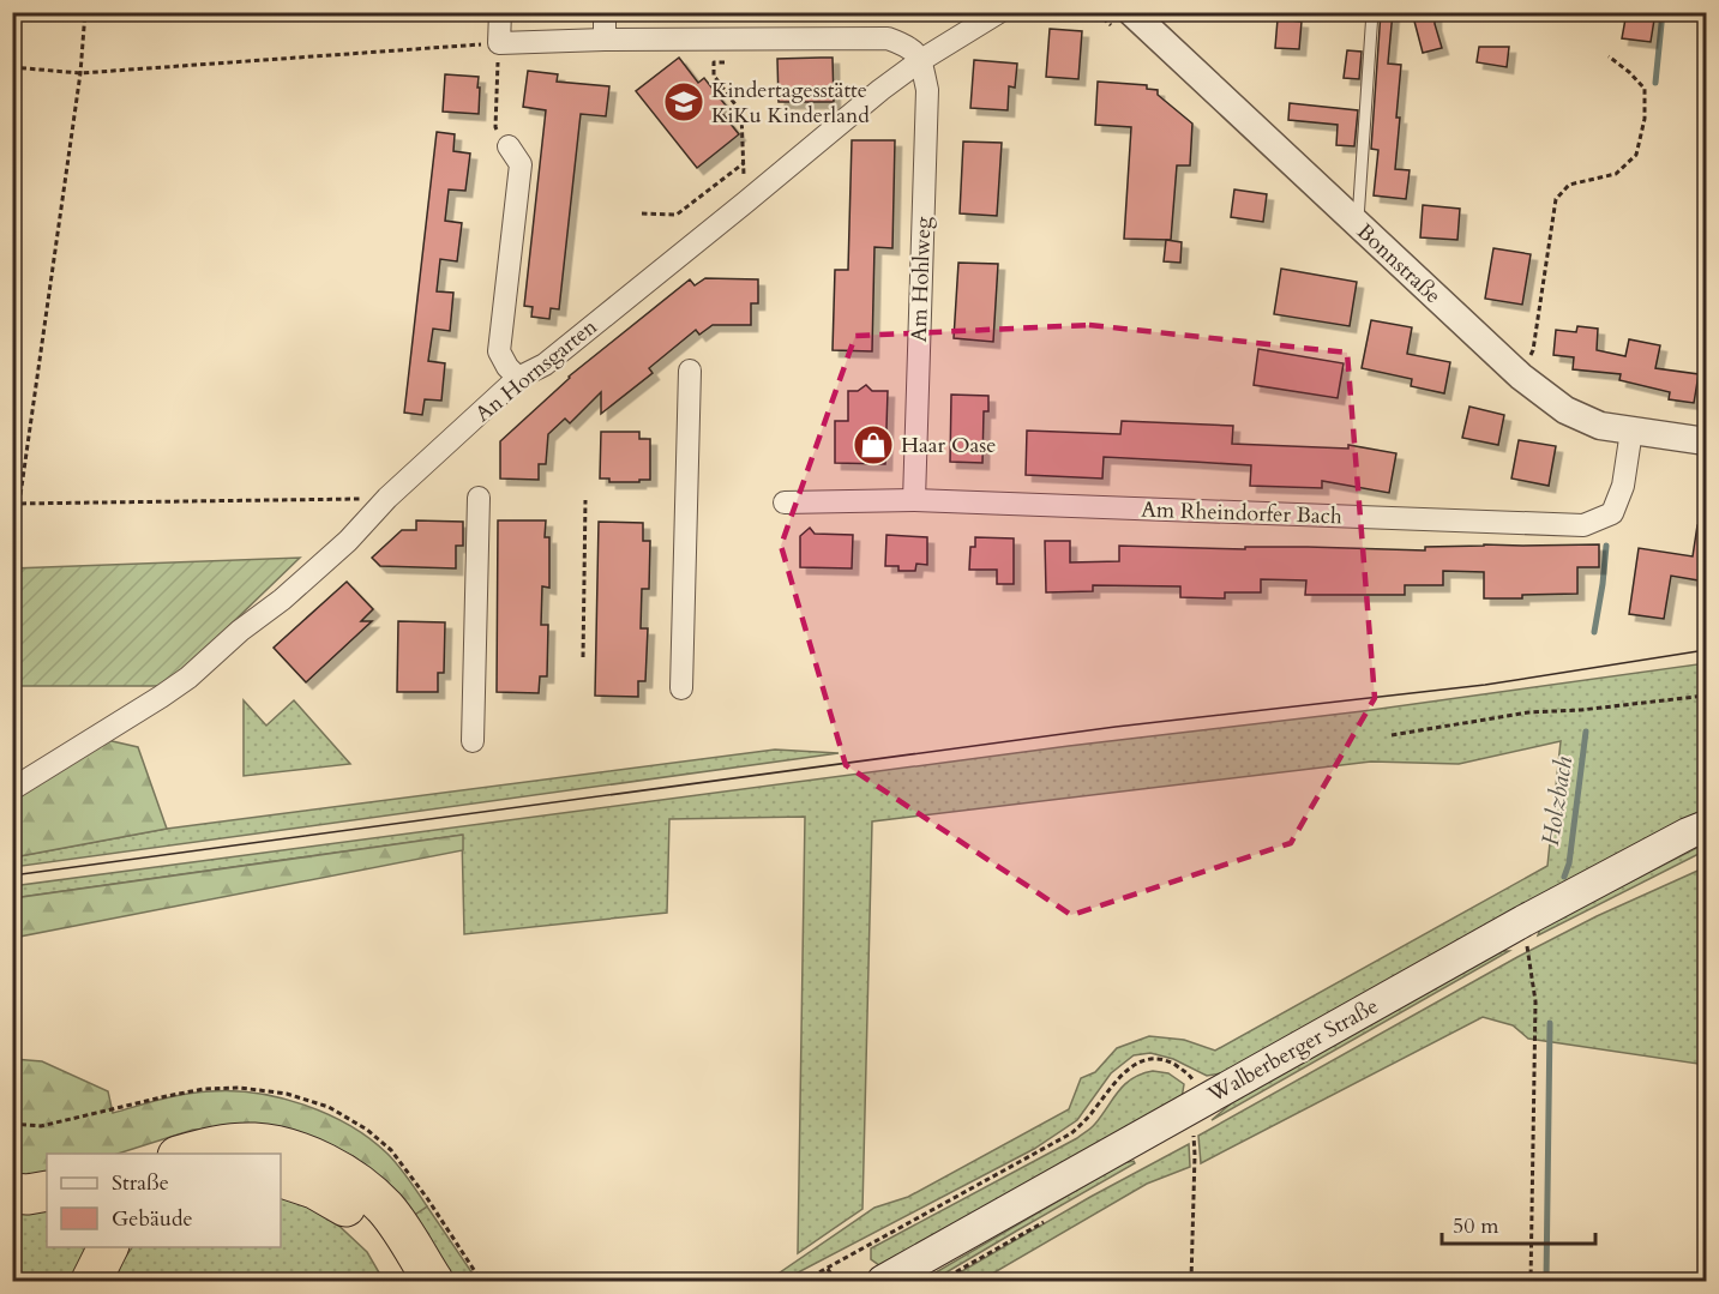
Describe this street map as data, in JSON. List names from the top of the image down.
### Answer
{
  "streets": {
    "main road": ["Walberberger Straße"],
    "street": [
      "Bonnstraße",
      "Am Hohlweg",
      "An Hornsgarten",
      "Am Rheindorfer Bach"
    ]
  },
  "crossings": [
    ["Bonnstraße", "Am Rheindorfer Bach"],
    ["Am Hohlweg", "An Hornsgarten"],
    ["Am Hohlweg", "Am Rheindorfer Bach"]
  ],
  "water": ["Holzbach"],
  "places": {
    "school or university": ["Kindertagesstätte KiKu Kinderland"],
    "shop": ["Haar Oase"]
  },
  "legend": ["Straße", "Gebäude"],
  "scale_bar": "50 m"
}
